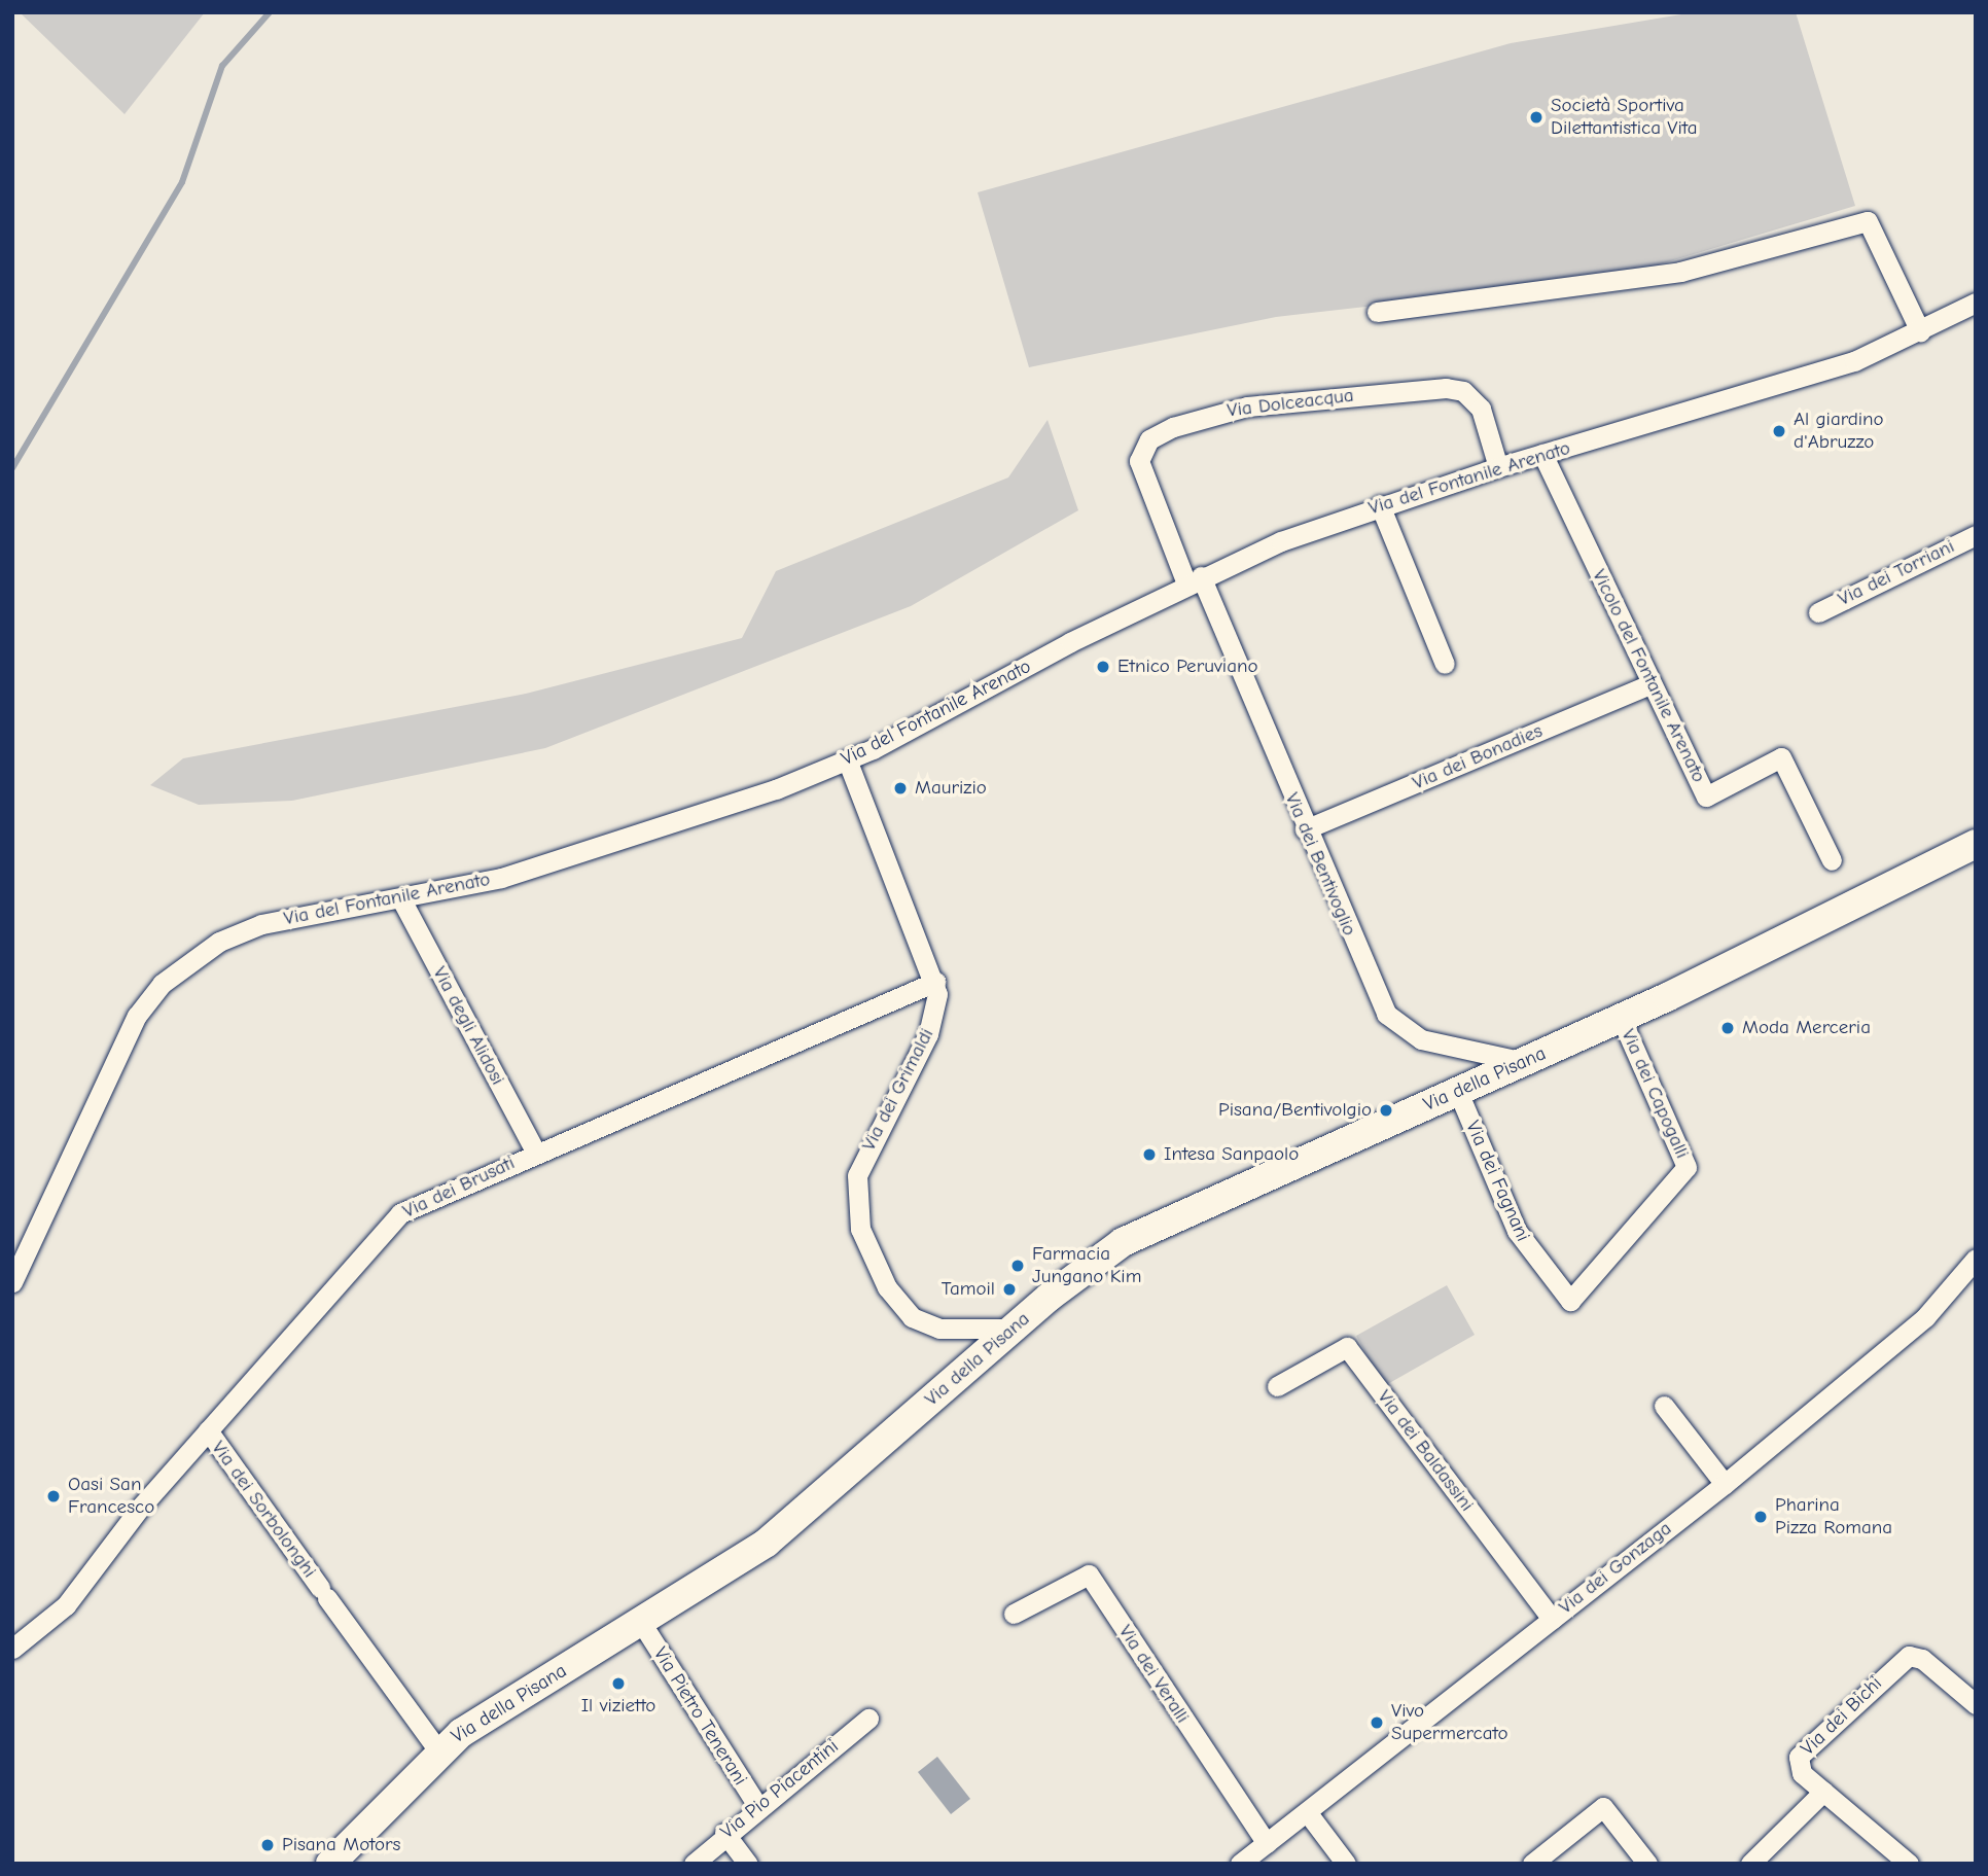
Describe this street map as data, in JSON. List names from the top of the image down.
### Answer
{
  "streets": {
    "main road": ["Via della Pisana"],
    "street": [
      "Via Dolceacqua",
      "Via del Fontanile Arenato",
      "Via dei Torriani",
      "Vicolo del Fontanile Arenato",
      "Via dei Bonadies",
      "Via dei Bentivoglio",
      "Via degli Alidosi",
      "Via dei Grimaldi",
      "Via dei Capogalli",
      "Via dei Fagnani",
      "Via dei Brusati",
      "Via dei Baldassini",
      "Via dei Sorbolonghi",
      "Via dei Gonzaga",
      "Via dei Veralli",
      "Via Pietro Tenerani",
      "Via dei Bichi",
      "Via Pio Piacentini"
    ]
  },
  "crossings": [
    ["Via Dolceacqua", "Via del Fontanile Arenato"],
    ["Via Dolceacqua", "Via dei Bentivoglio"],
    ["Via del Fontanile Arenato", "Vicolo del Fontanile Arenato"],
    ["Via del Fontanile Arenato", "Via dei Bentivoglio"],
    ["Via del Fontanile Arenato", "Via degli Alidosi"],
    ["Via del Fontanile Arenato", "Via dei Grimaldi"],
    ["Vicolo del Fontanile Arenato", "Via dei Bonadies"],
    ["Via dei Bonadies", "Via dei Bentivoglio"],
    ["Via dei Bentivoglio", "Via della Pisana"],
    ["Via degli Alidosi", "Via dei Brusati"],
    ["Via della Pisana", "Via dei Grimaldi"],
    ["Via della Pisana", "Via dei Capogalli"],
    ["Via della Pisana", "Via dei Fagnani"],
    ["Via della Pisana", "Via dei Sorbolonghi"],
    ["Via della Pisana", "Via Pietro Tenerani"],
    ["Via dei Grimaldi", "Via dei Brusati"],
    ["Via dei Capogalli", "Via dei Fagnani"],
    ["Via dei Brusati", "Via dei Sorbolonghi"],
    ["Via dei Baldassini", "Via dei Gonzaga"],
    ["Via dei Gonzaga", "Via dei Veralli"],
    ["Via Pietro Tenerani", "Via Pio Piacentini"]
  ],
  "places": [
    "Società Sportiva Dilettantistica Vita",
    "Al giardino d'Abruzzo",
    "Etnico Peruviano",
    "Maurizio",
    "Moda Merceria",
    "Pisana/Bentivolgio",
    "Intesa Sanpaolo",
    "Farmacia Jungano Kim",
    "Tamoil",
    "Oasi San Francesco",
    "Pharina Pizza Romana",
    "Il vizietto",
    "Vivo Supermercato",
    "Pisana Motors"
  ]
}
